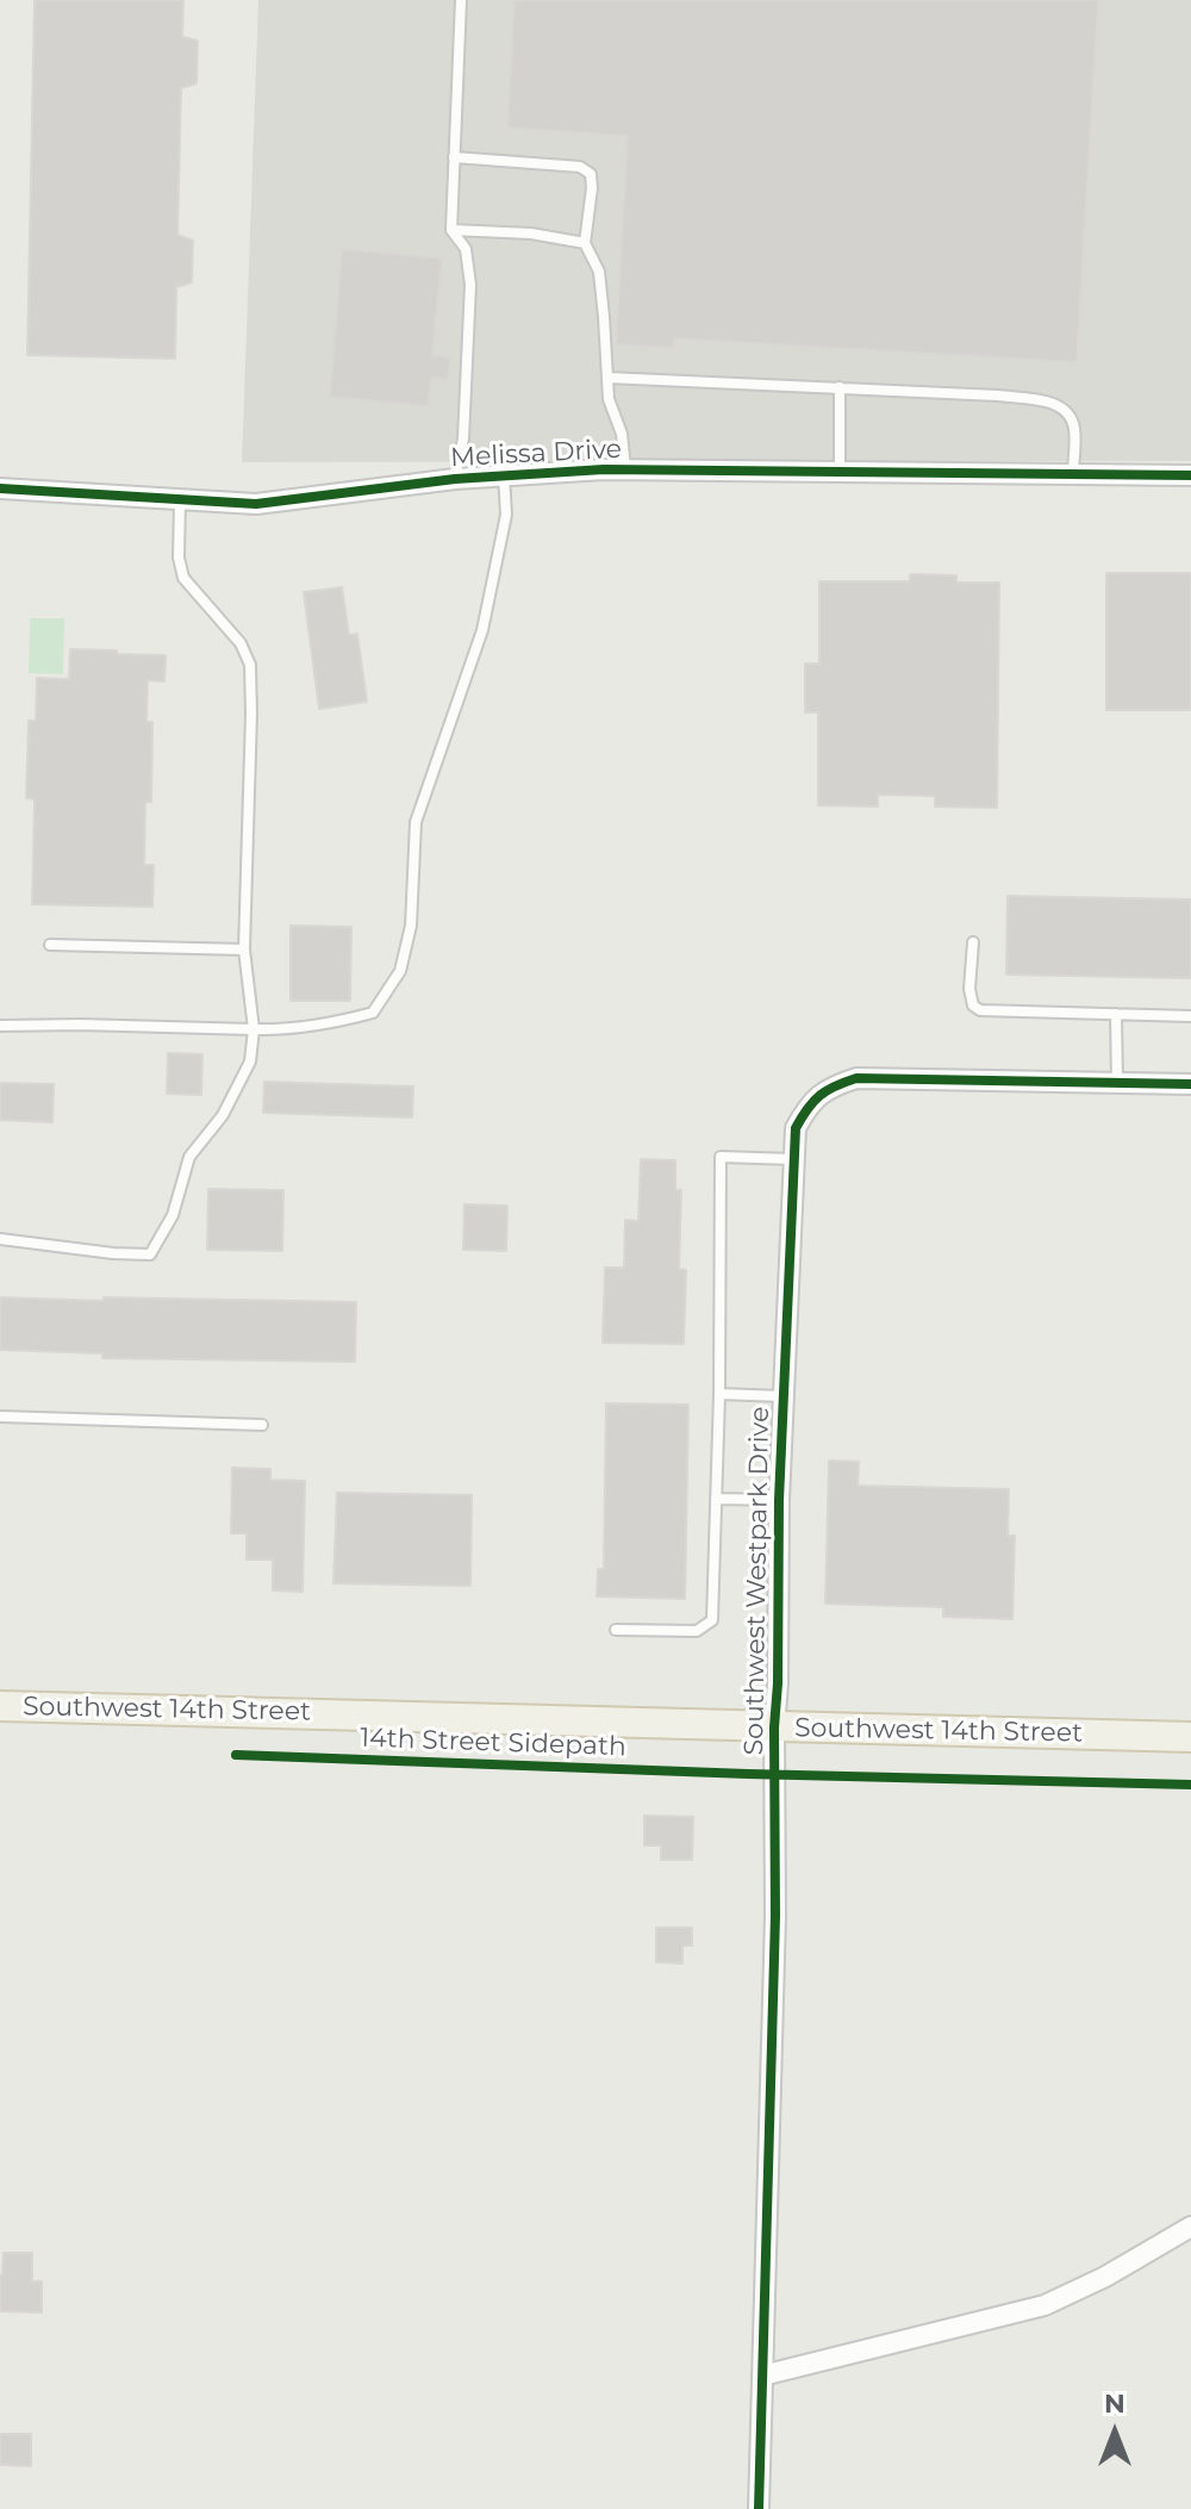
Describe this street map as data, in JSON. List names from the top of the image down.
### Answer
{
  "streets": {
    "main road": ["Southwest 14th Street"],
    "street": ["Melissa Drive", "Southwest Westpark Drive"],
    "cycle path": ["14th Street Sidepath"]
  },
  "crossings": [
    ["Southwest Westpark Drive", "Southwest 14th Street"]
  ],
  "north": "top"
}
